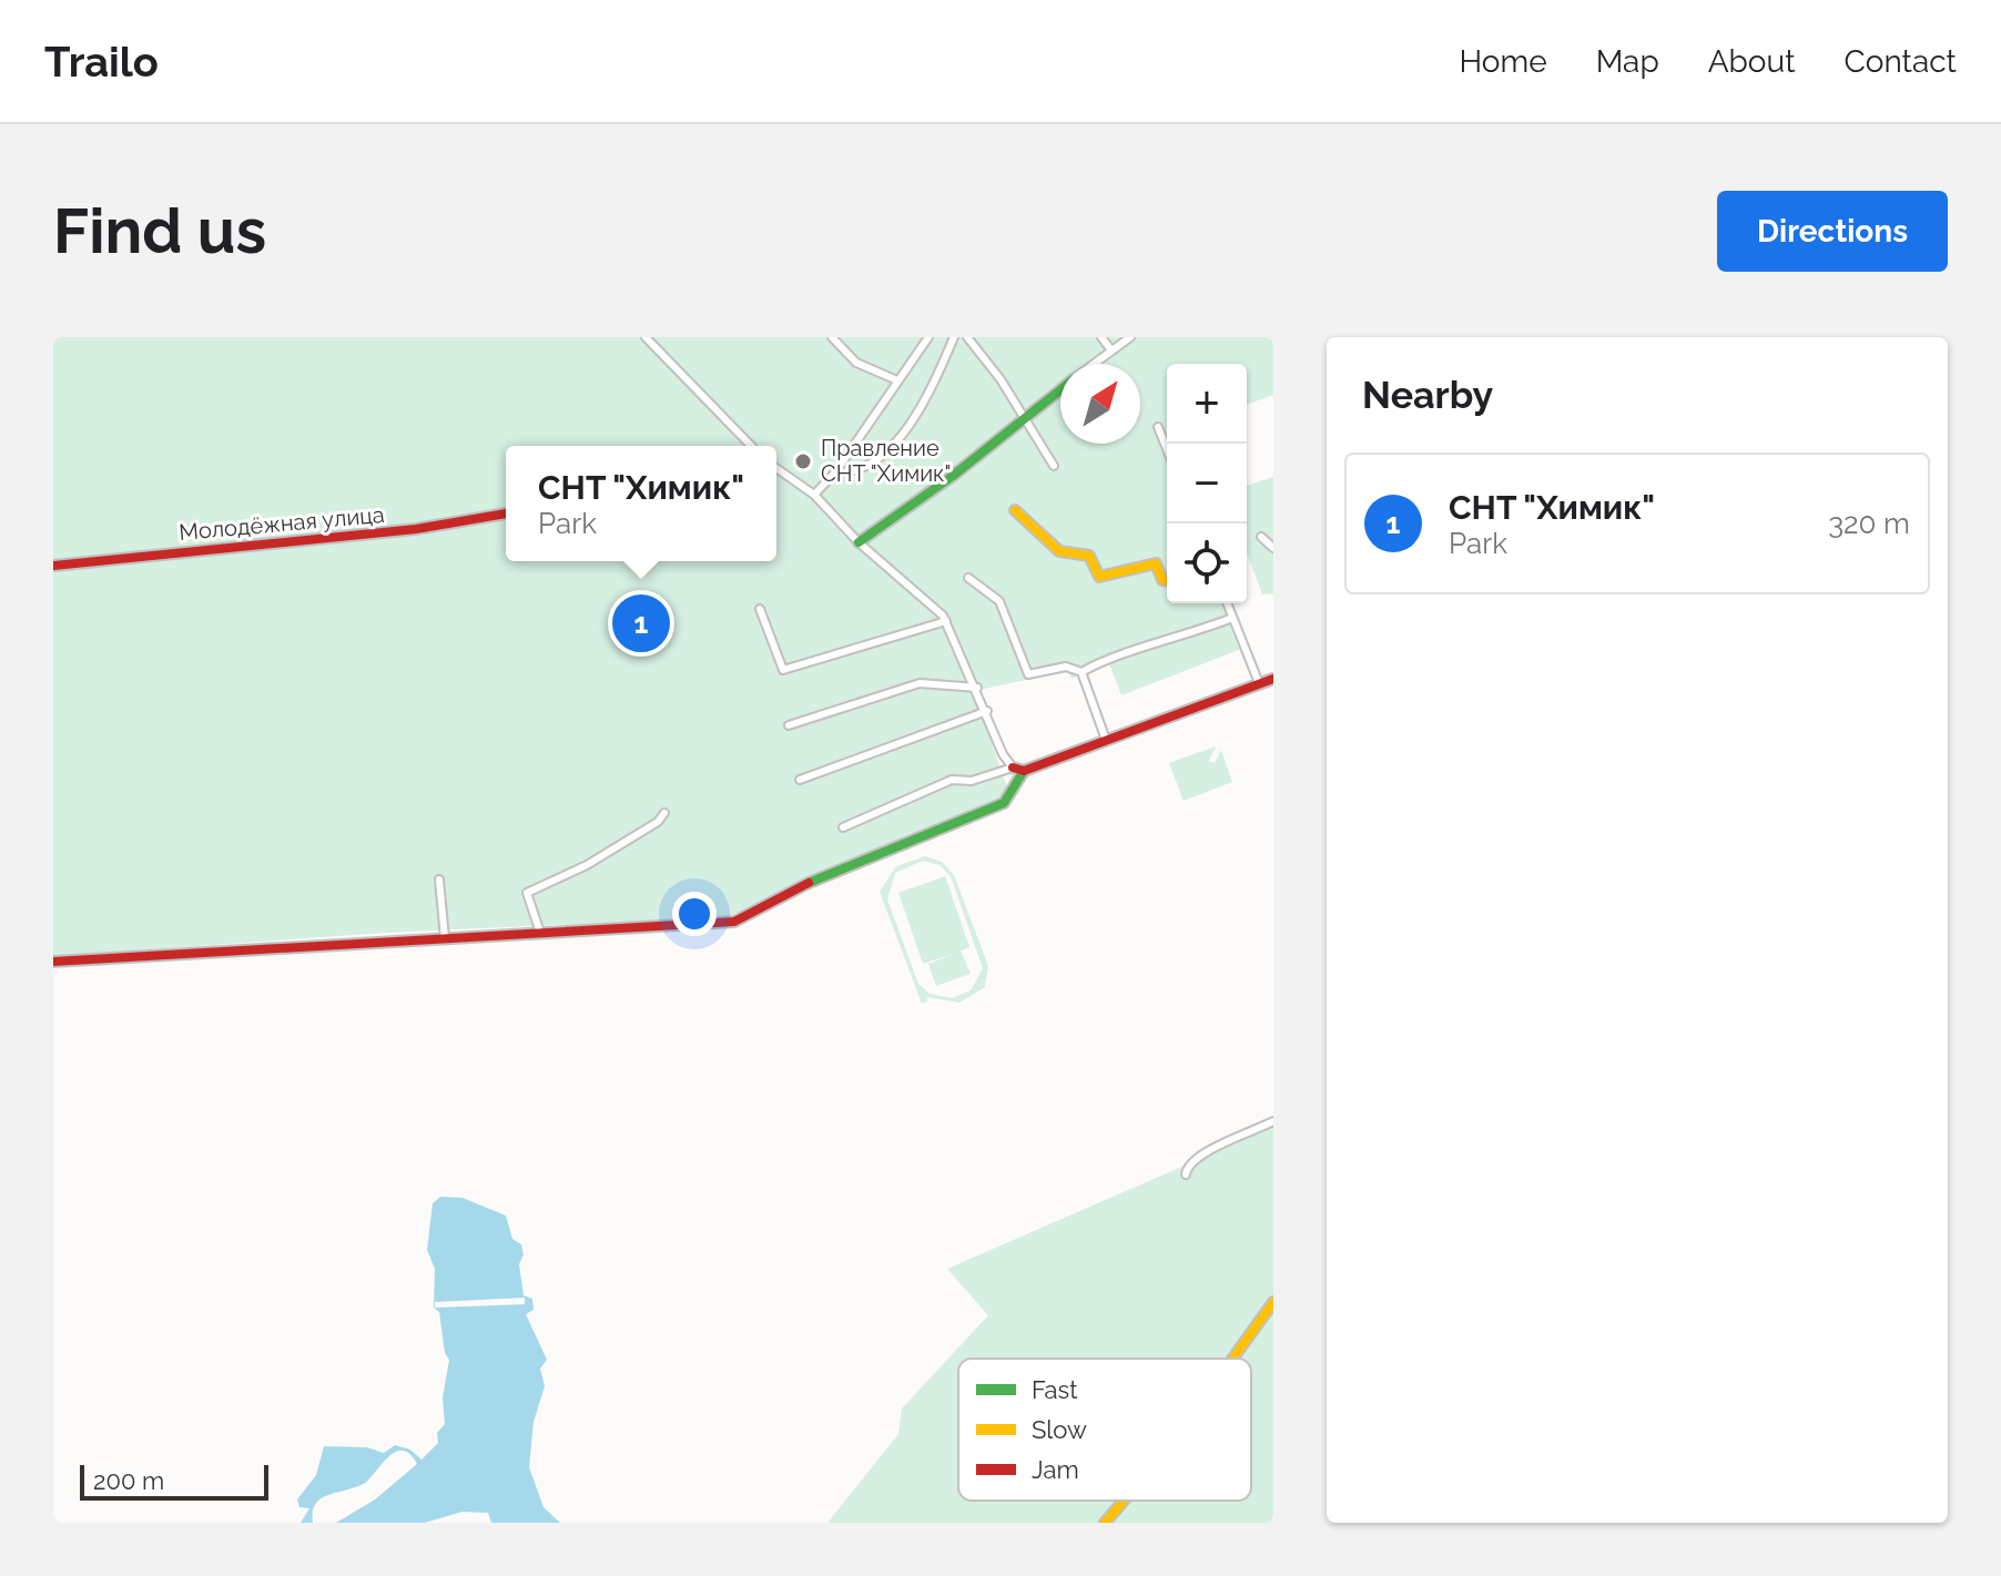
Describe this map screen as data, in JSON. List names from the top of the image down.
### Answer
{
  "streets": {
    "street": ["Молодёжная улица"]
  },
  "places": ["Правление СНТ \"Химик\""],
  "legend": ["Fast", "Slow", "Jam"],
  "scale_bar": "200 m",
  "north": "top right",
  "page": {
    "header": "Trailo",
    "nav": [
      "Home",
      "Map",
      "About",
      "Contact"
    ],
    "buttons": "Directions",
    "title": "Find us",
    "heading": "Nearby",
    "map_buttons": ["+", "−"],
    "popup": ["СНТ \"Химик\"", "Park"],
    "list": [
      {
        "mark": "1",
        "name": "СНТ \"Химик\"",
        "note": "Park",
        "value": "320 m"
      }
    ],
    "pins": "1",
    "scale": "200 m"
  }
}
